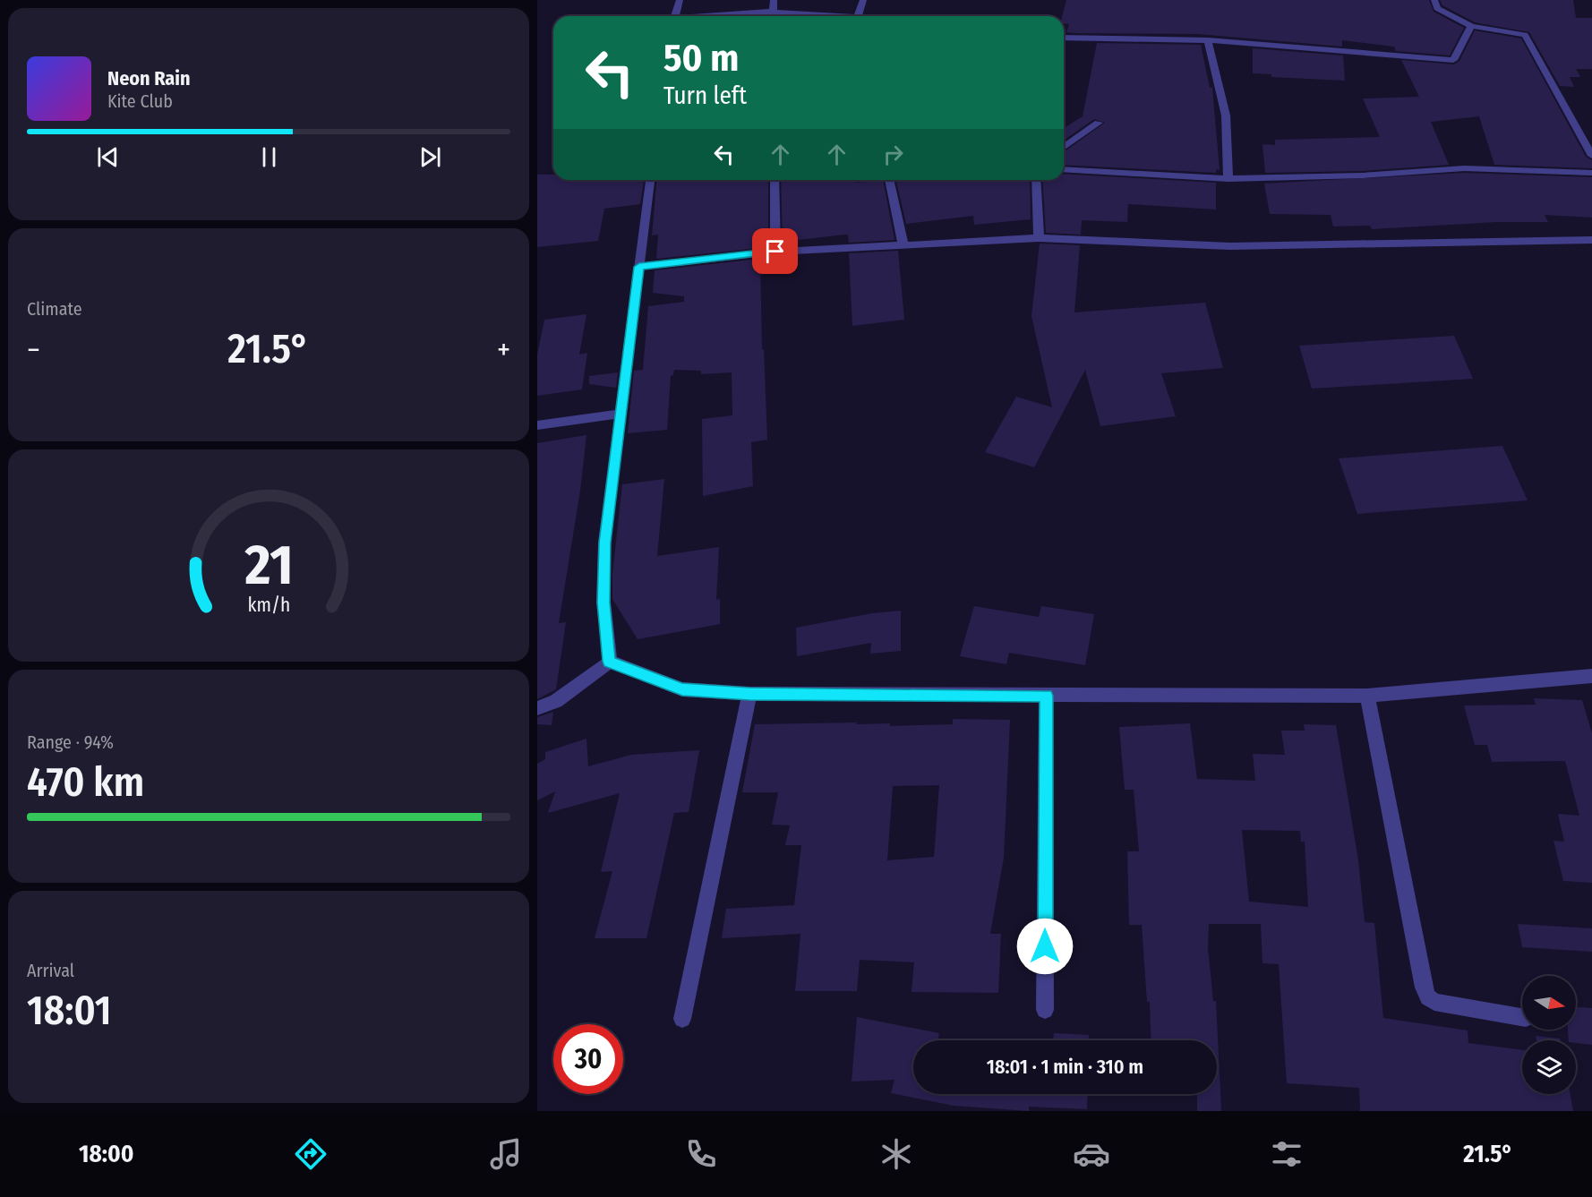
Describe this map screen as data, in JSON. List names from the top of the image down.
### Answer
{
  "north": "right",
  "page": {
    "turn": ["50 m", "Turn left"],
    "song": ["Neon Rain", "Kite Club"],
    "tile": [
      "Climate",
      ["Range · 94%", "470 km"],
      ["Arrival", "18:01"]
    ],
    "heat": ["−", "21.5°", "+"],
    "limit": "30",
    "trip": "18:01 · 1 min · 310 m",
    "tabs": ["18:00", "21.5°"],
    "gauge": ["21", "km/h"]
  }
}
